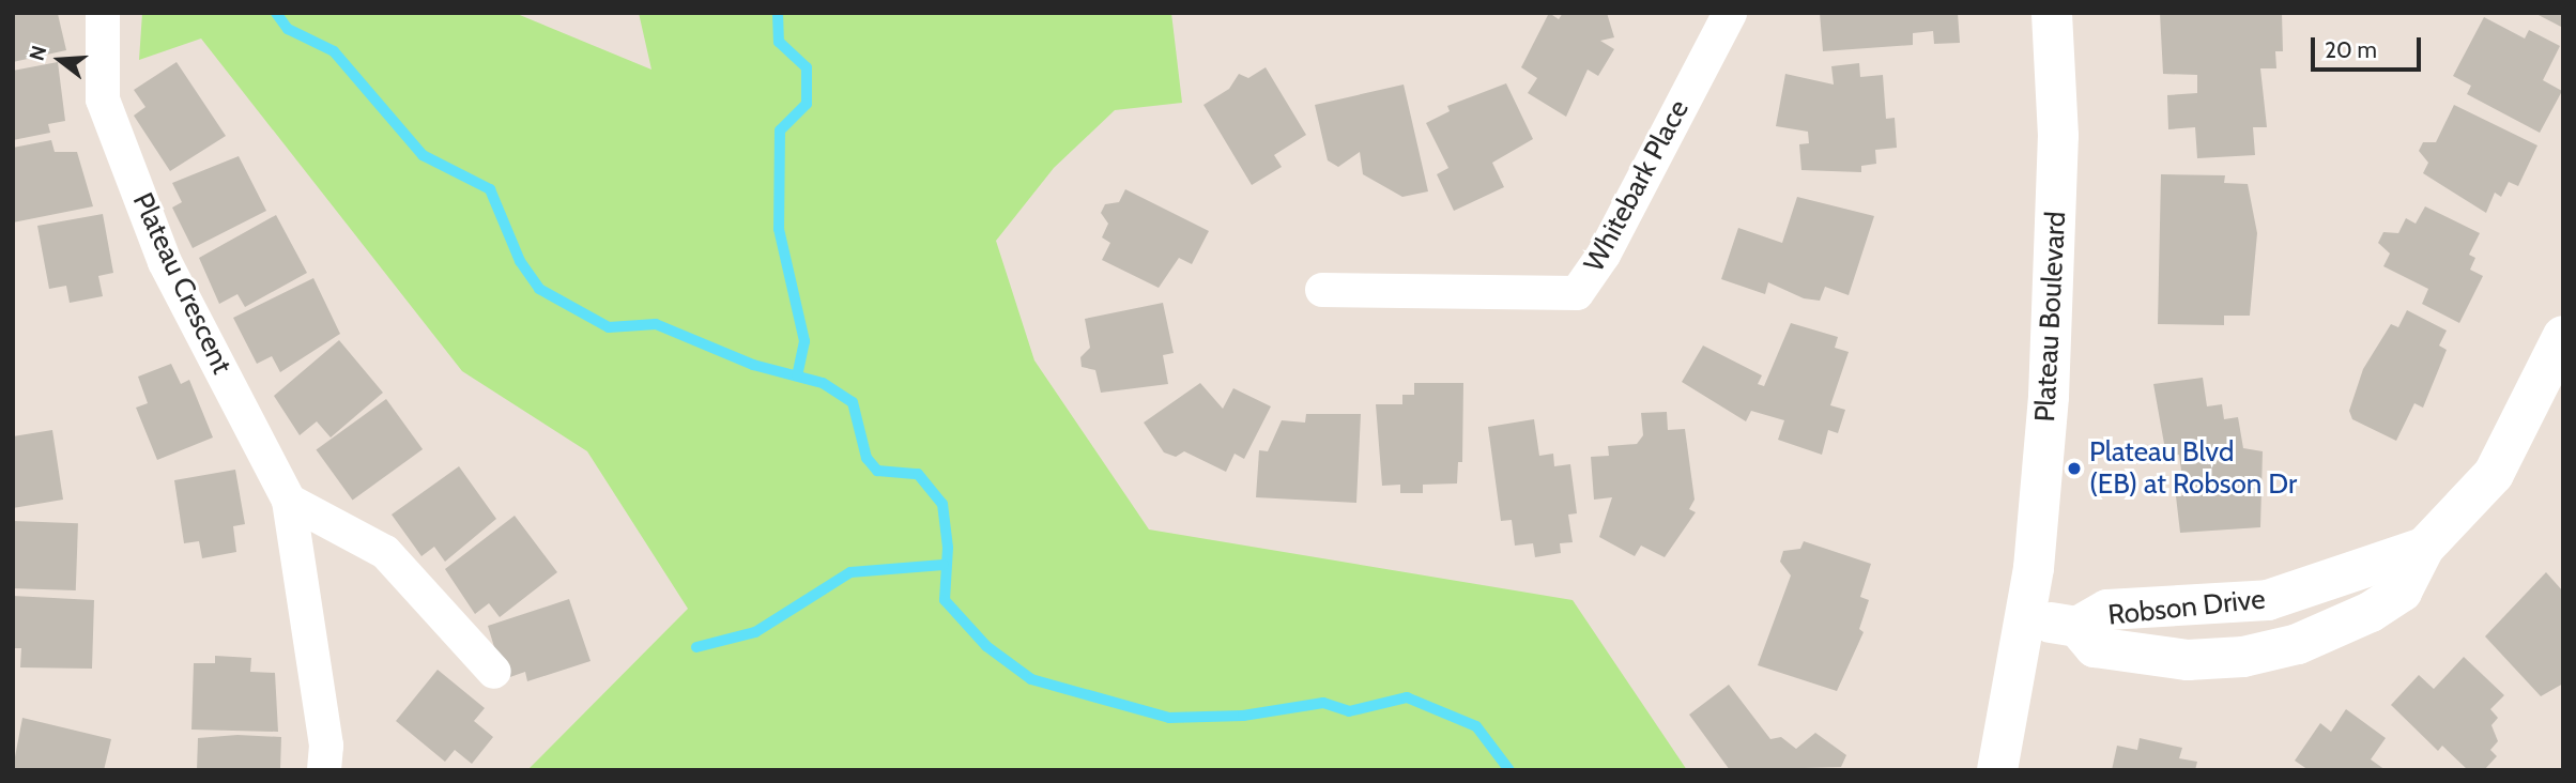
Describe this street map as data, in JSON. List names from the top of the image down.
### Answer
{
  "streets": {
    "street": [
      "Whitebark Place",
      "Plateau Crescent",
      "Plateau Boulevard",
      "Robson Drive"
    ]
  },
  "crossings": [
    ["Plateau Boulevard", "Robson Drive"]
  ],
  "places": ["Plateau Blvd (EB) at Robson Dr"],
  "scale_bar": "20 m",
  "north": "left"
}
